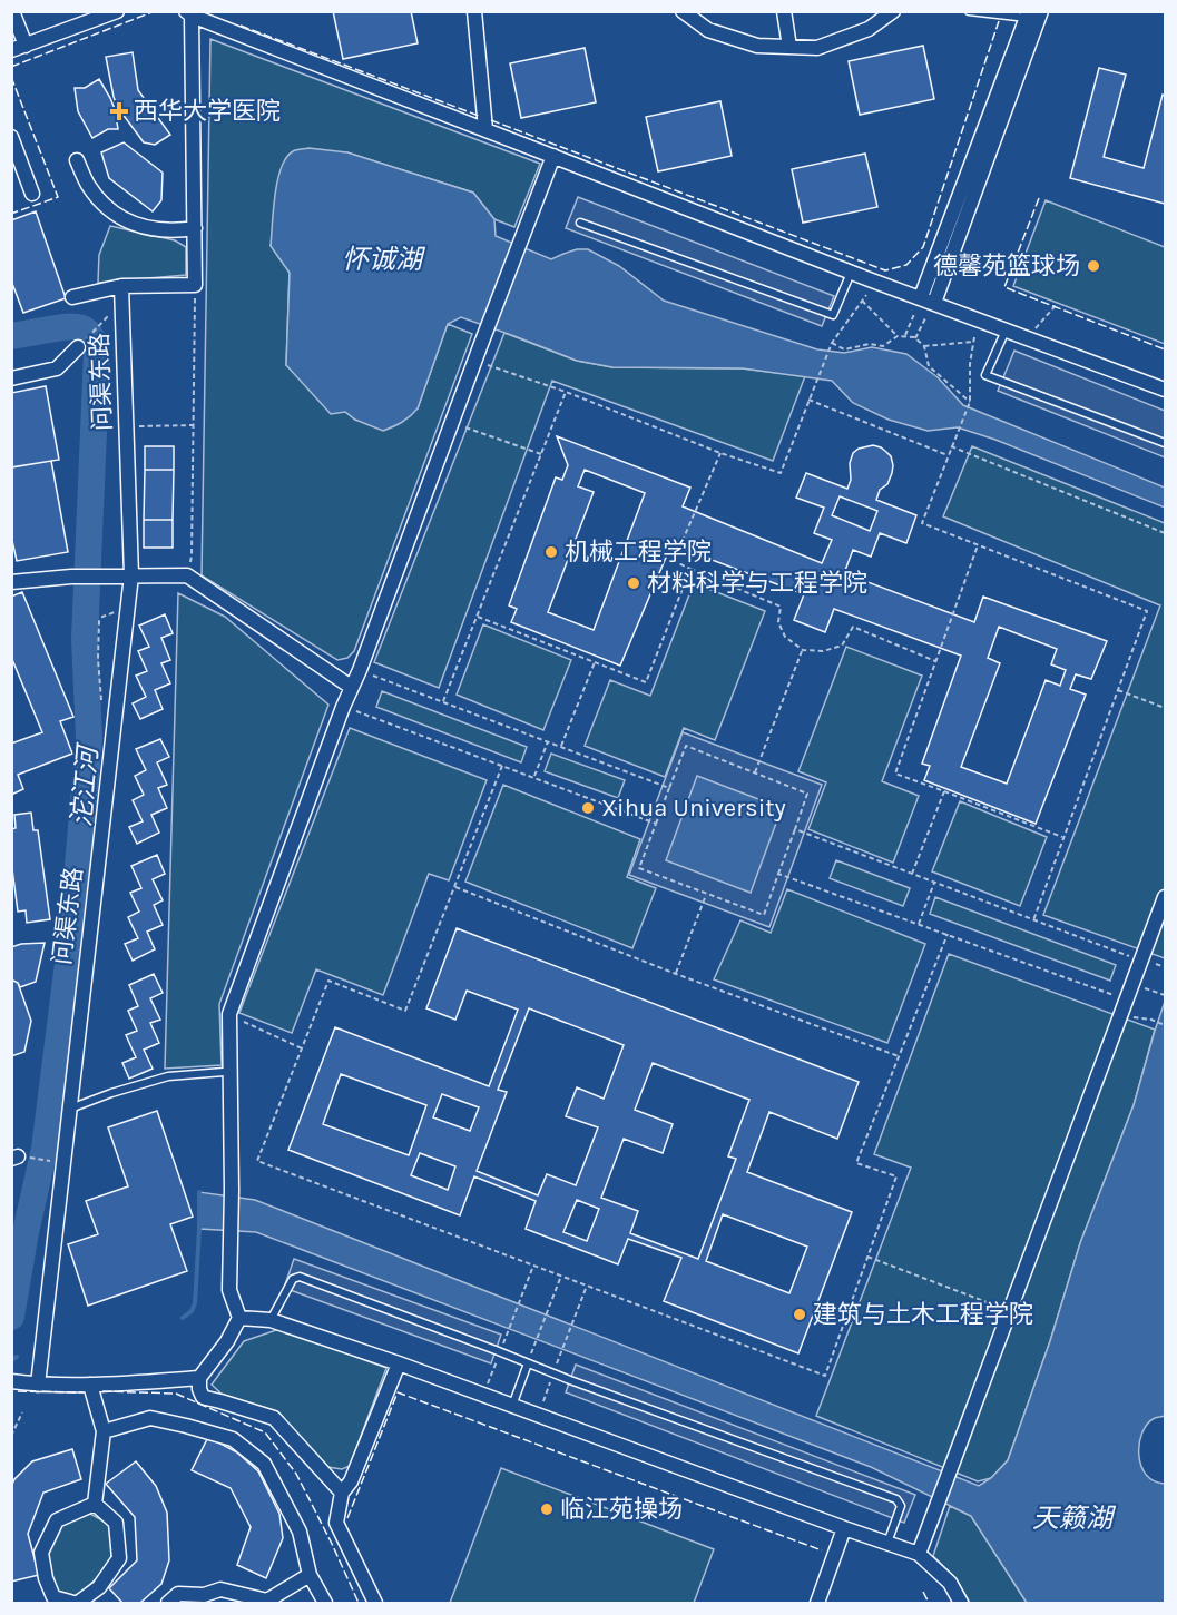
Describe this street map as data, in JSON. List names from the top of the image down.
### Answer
{
  "streets": {
    "street": ["问渠东路"]
  },
  "water": ["怀诚湖", "沱江河", "天籁湖"],
  "places": {
    "health": ["西华大学医院"],
    "other": [
      "德馨苑篮球场",
      "机械工程学院",
      "材料科学与工程学院",
      "Xihua University",
      "建筑与土木工程学院",
      "临江苑操场"
    ]
  }
}
